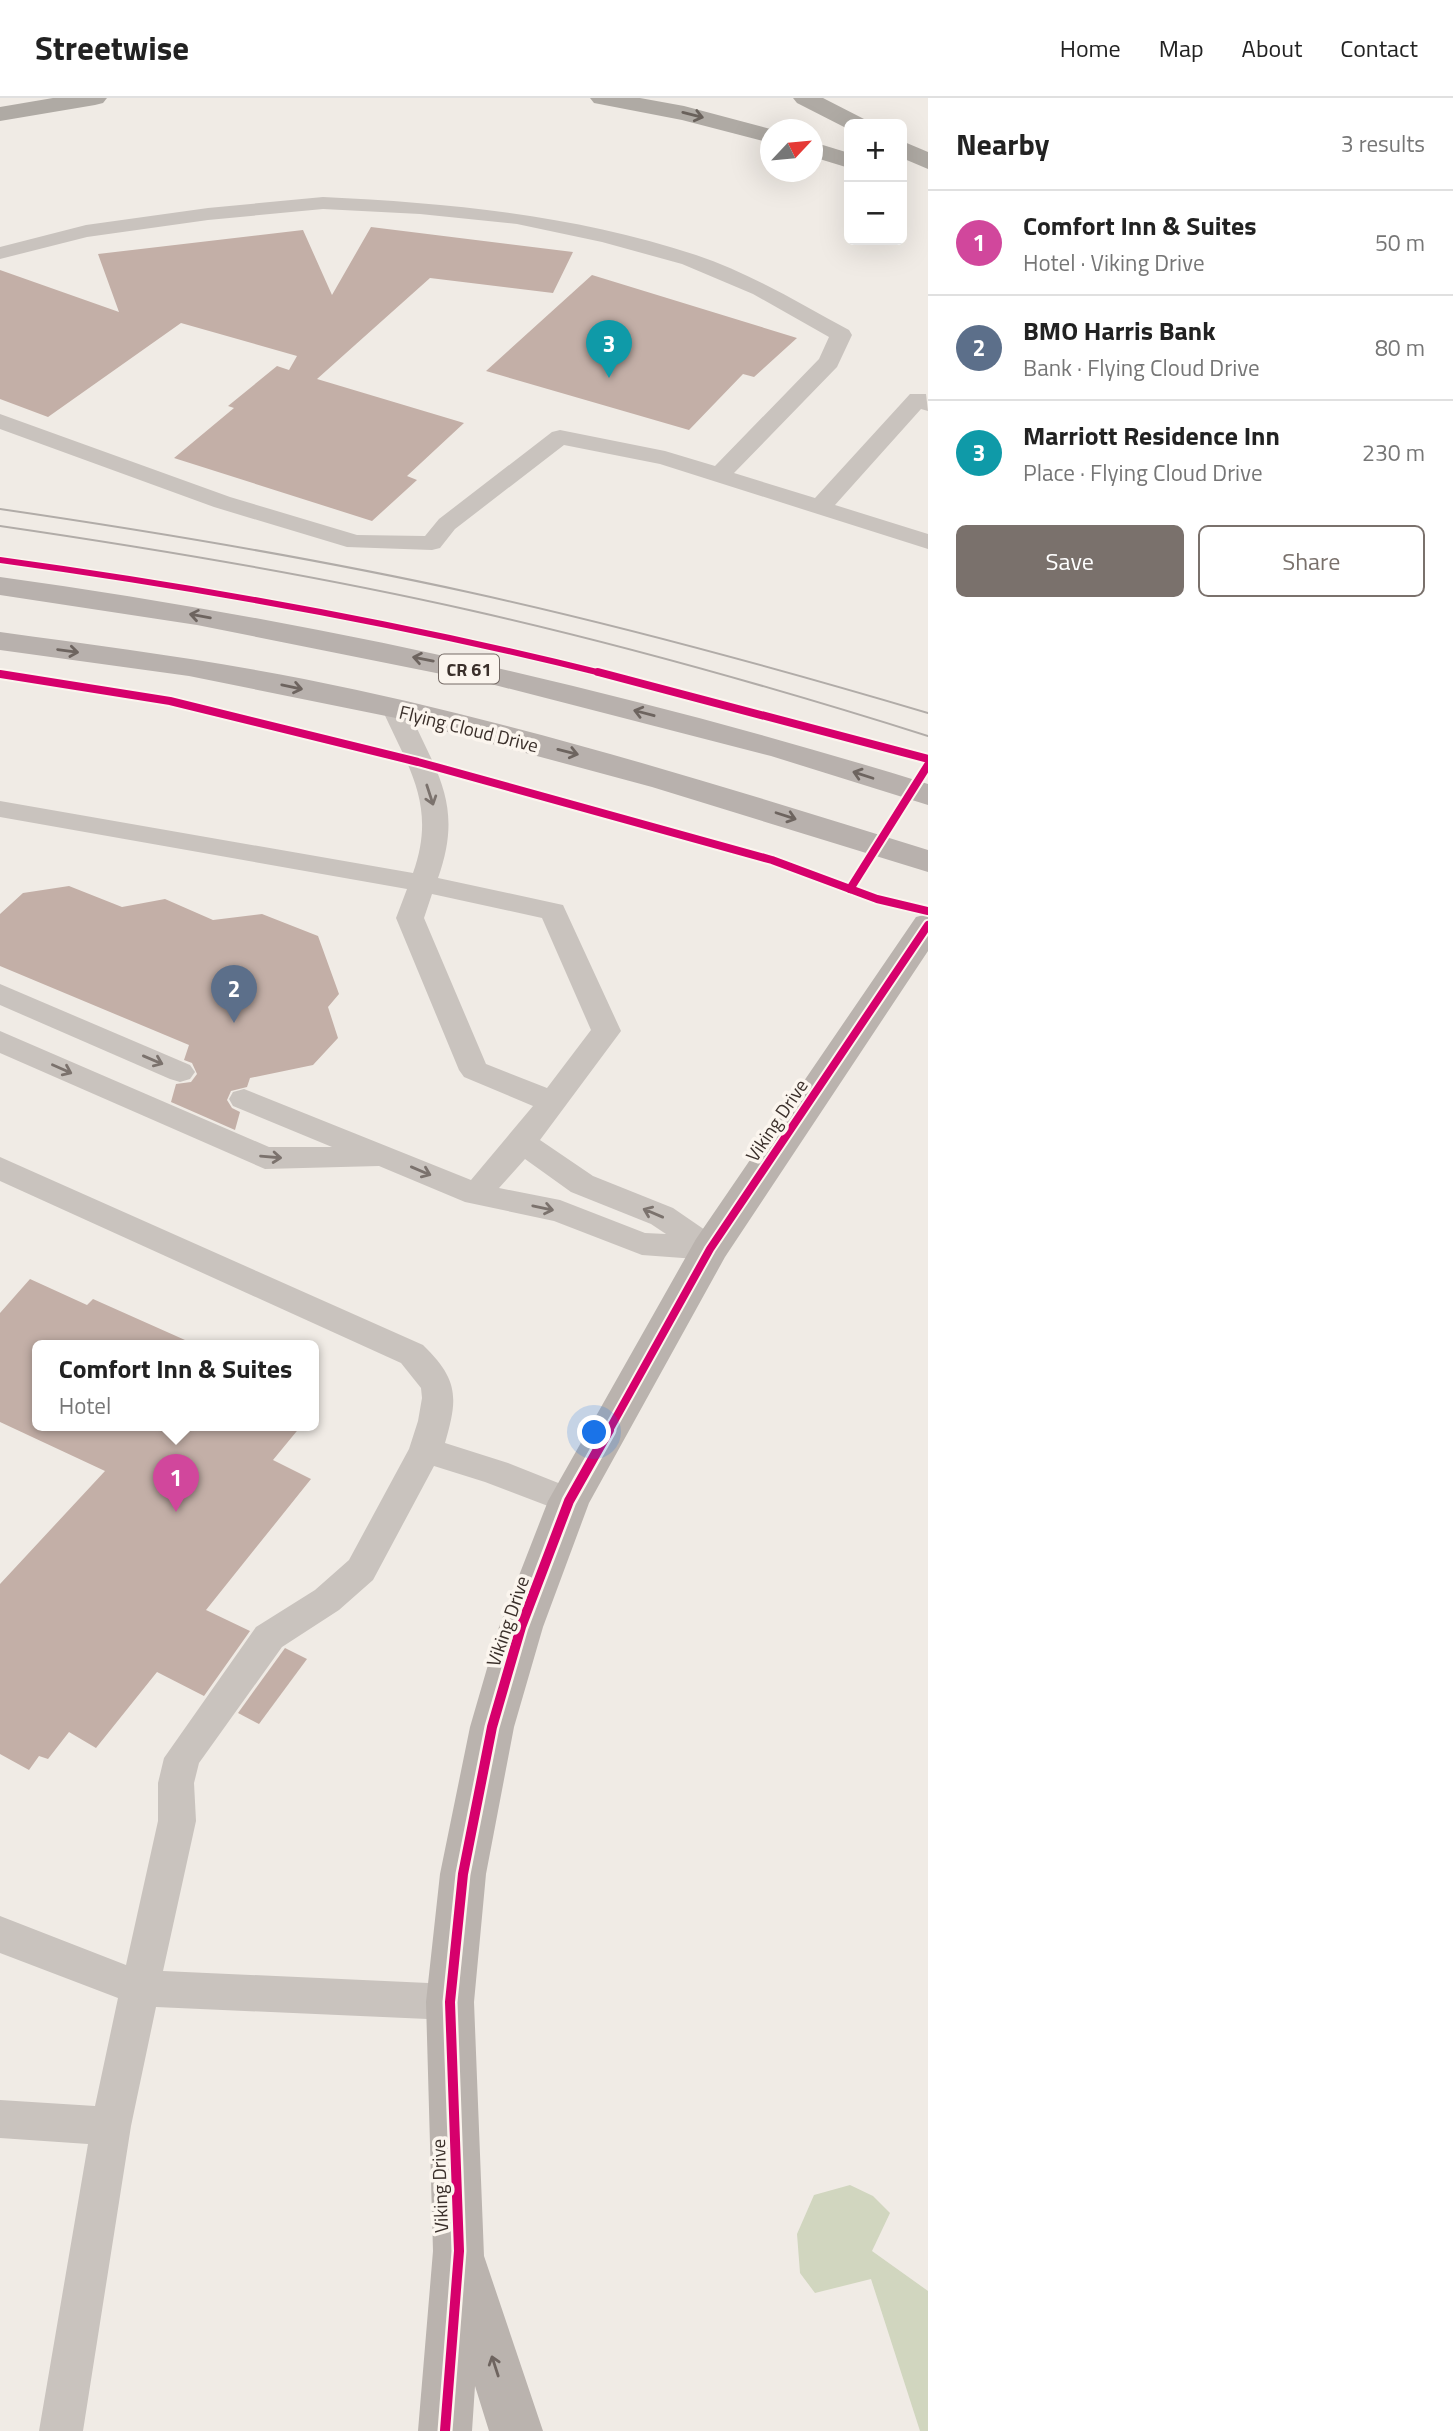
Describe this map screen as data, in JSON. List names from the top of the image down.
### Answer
{
  "streets": {
    "main road": ["CR 61", "Flying Cloud Drive"],
    "street": ["Viking Drive"]
  },
  "north": "top right",
  "page": {
    "header": "Streetwise",
    "nav": [
      "Home",
      "Map",
      "About",
      "Contact"
    ],
    "heading": ["Nearby", "3 results"],
    "map_buttons": ["+", "−"],
    "list": [
      {
        "mark": "1",
        "name": "Comfort Inn & Suites",
        "note": "Hotel · Viking Drive",
        "value": "50 m"
      },
      {
        "mark": "2",
        "name": "BMO Harris Bank",
        "note": "Bank · Flying Cloud Drive",
        "value": "80 m"
      },
      {
        "mark": "3",
        "name": "Marriott Residence Inn",
        "note": "Place · Flying Cloud Drive",
        "value": "230 m"
      }
    ],
    "pins": ["3", "2", "1"],
    "buttons": ["Save", "Share"],
    "popup": ["Comfort Inn & Suites", "Hotel"]
  }
}
